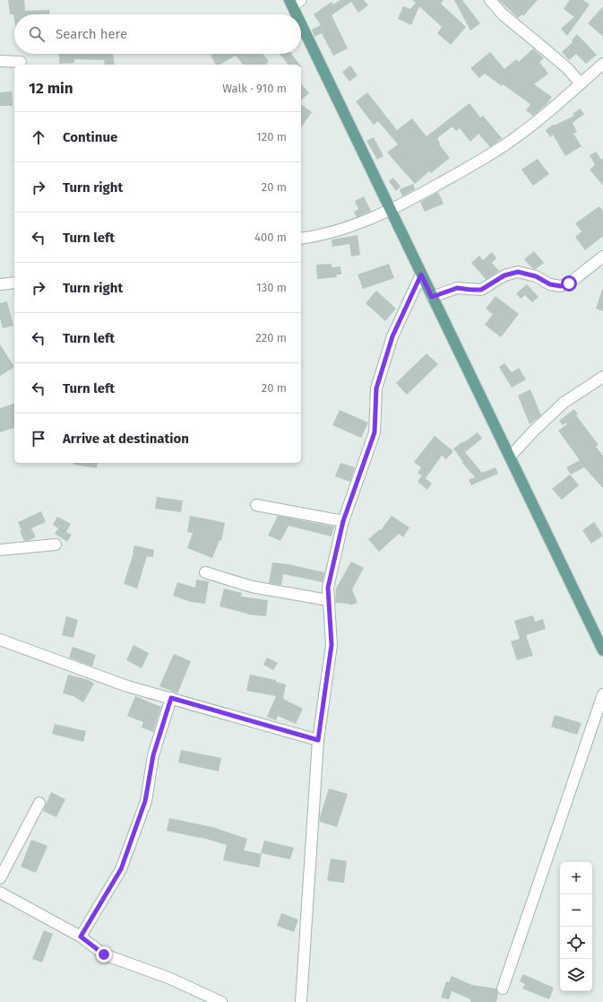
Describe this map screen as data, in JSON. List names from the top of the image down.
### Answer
{
  "page": {
    "search": "Search here",
    "heading": ["12 min", "Walk · 910 m"],
    "list": [
      ["Continue", "120 m"],
      ["Turn right", "20 m"],
      ["Turn left", "400 m"],
      ["Turn right", "130 m"],
      ["Turn left", "220 m"],
      ["Turn left", "20 m"],
      "Arrive at destination"
    ],
    "map_buttons": ["+", "−"]
  }
}
